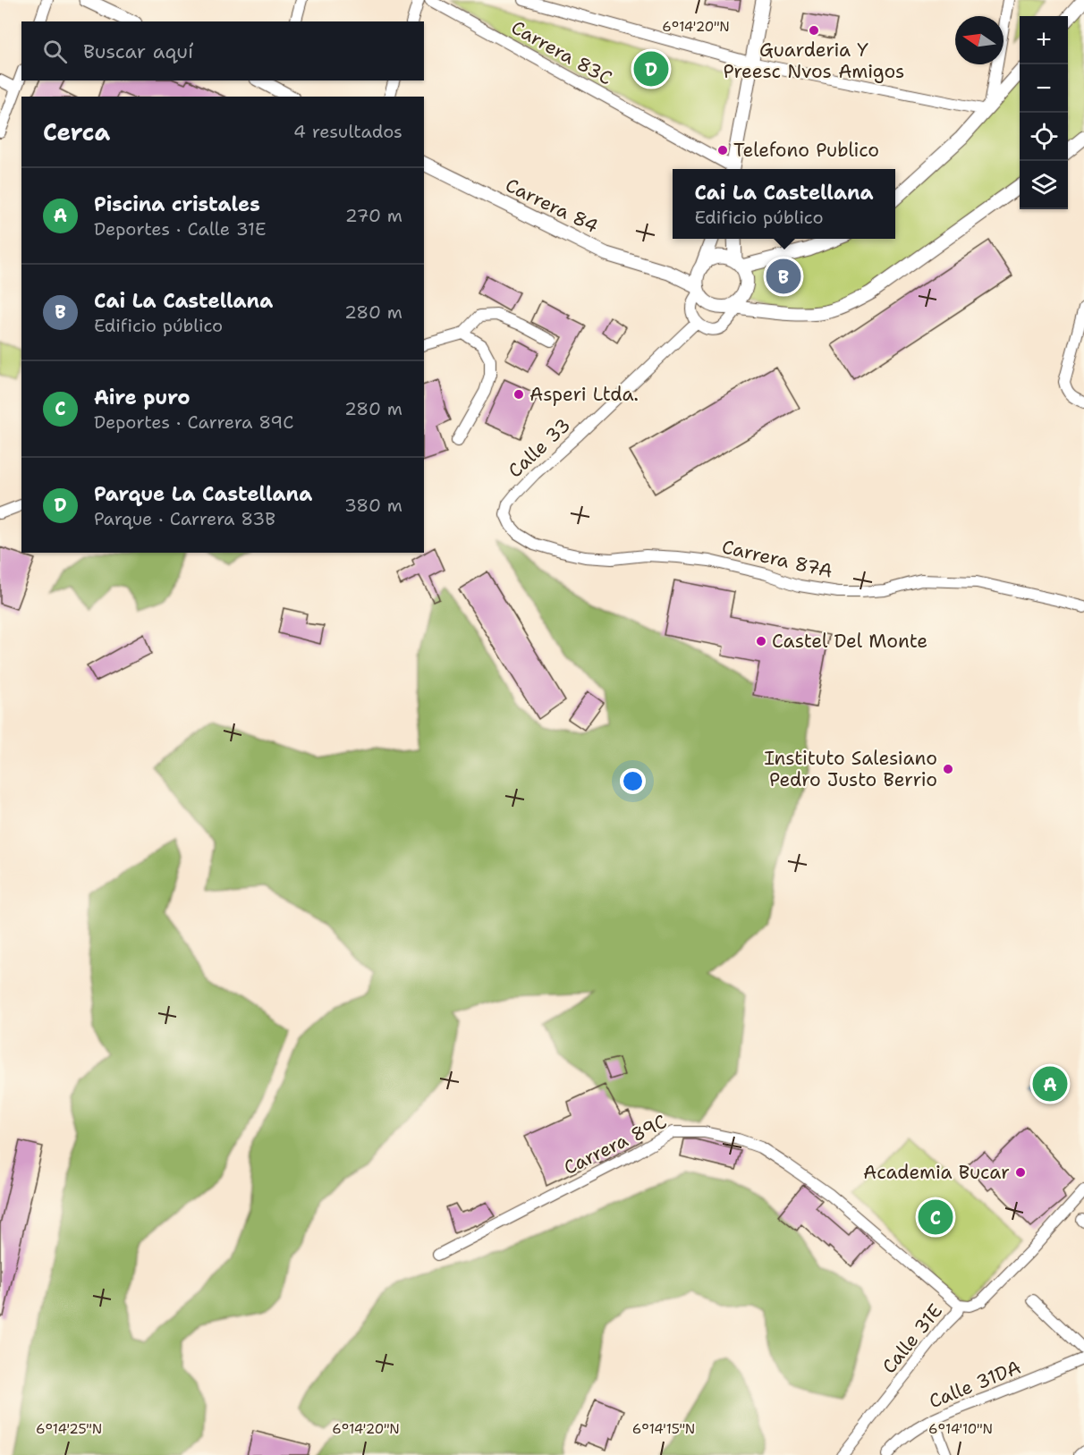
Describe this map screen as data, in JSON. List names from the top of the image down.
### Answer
{
  "streets": {
    "street": [
      "Carrera 83C",
      "Carrera 84",
      "Calle 33",
      "Carrera 87A",
      "Carrera 89C",
      "Calle 31E",
      "Calle 31DA"
    ]
  },
  "crossings": [
    ["Calle 33", "Carrera 87A"],
    ["Carrera 89C", "Calle 31E"]
  ],
  "places": [
    "Guarderia Y Preesc Nvos Amigos",
    "Telefono Publico",
    "Asperi Ltda.",
    "Castel Del Monte",
    "Instituto Salesiano Pedro Justo Berrio",
    "Academia Bucar"
  ],
  "north": "left",
  "page": {
    "map_buttons": ["+", "−"],
    "search": "Buscar aquí",
    "pins": [
      "D",
      "B",
      "A",
      "C"
    ],
    "heading": ["Cerca", "4 resultados"],
    "list": [
      {
        "mark": "A",
        "name": "Piscina cristales",
        "note": "Deportes · Calle 31E",
        "value": "270 m"
      },
      {
        "mark": "B",
        "name": "Cai La Castellana",
        "note": "Edificio público",
        "value": "280 m"
      },
      {
        "mark": "C",
        "name": "Aire puro",
        "note": "Deportes · Carrera 89C",
        "value": "280 m"
      },
      {
        "mark": "D",
        "name": "Parque La Castellana",
        "note": "Parque · Carrera 83B",
        "value": "380 m"
      }
    ],
    "popup": ["Cai La Castellana", "Edificio público"]
  },
  "coordinates": [
    "6°14'20\"N",
    "6°14'25\"N",
    "6°14'15\"N",
    "6°14'10\"N"
  ]
}
